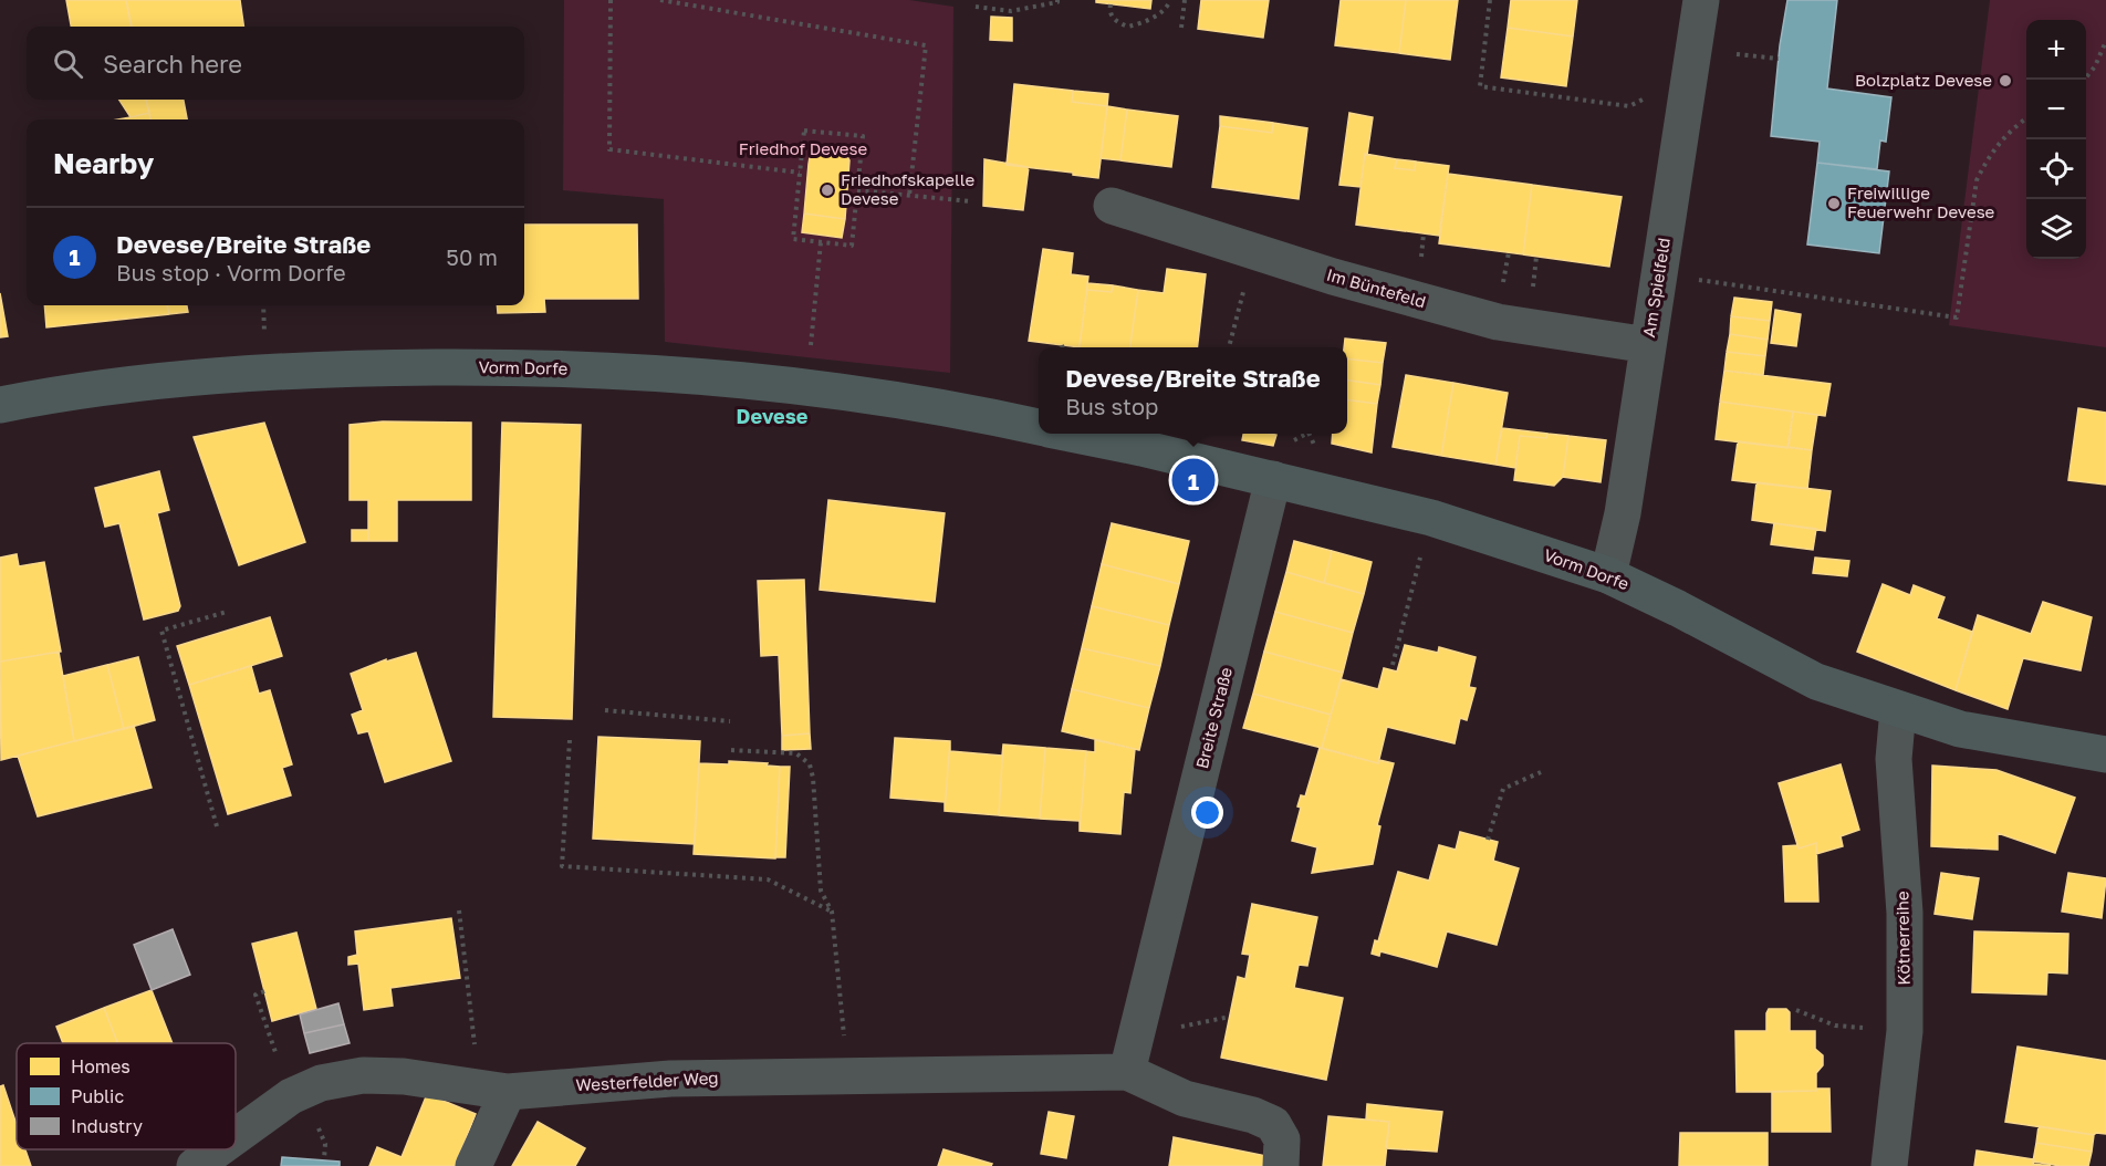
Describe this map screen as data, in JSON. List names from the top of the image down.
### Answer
{
  "streets": {
    "main road": ["Vorm Dorfe"],
    "street": [
      "Am Spielfeld",
      "Im Büntefeld",
      "Breite Straße",
      "Kötnerreihe",
      "Westerfelder Weg"
    ]
  },
  "crossings": [
    ["Am Spielfeld", "Im Büntefeld"],
    ["Am Spielfeld", "Vorm Dorfe"],
    ["Vorm Dorfe", "Breite Straße"],
    ["Vorm Dorfe", "Kötnerreihe"],
    ["Breite Straße", "Westerfelder Weg"]
  ],
  "districts": ["Devese"],
  "parks": ["Friedhof Devese"],
  "places": ["Bolzplatz Devese", "Friedhofskapelle Devese", "Freiwillige Feuerwehr Devese"],
  "legend": ["Homes", "Public", "Industry"],
  "page": {
    "map_buttons": ["+", "−"],
    "search": "Search here",
    "heading": "Nearby",
    "list": [
      {
        "mark": "1",
        "name": "Devese/Breite Straße",
        "note": "Bus stop · Vorm Dorfe",
        "value": "50 m"
      }
    ],
    "popup": ["Devese/Breite Straße", "Bus stop"],
    "pins": "1"
  }
}
